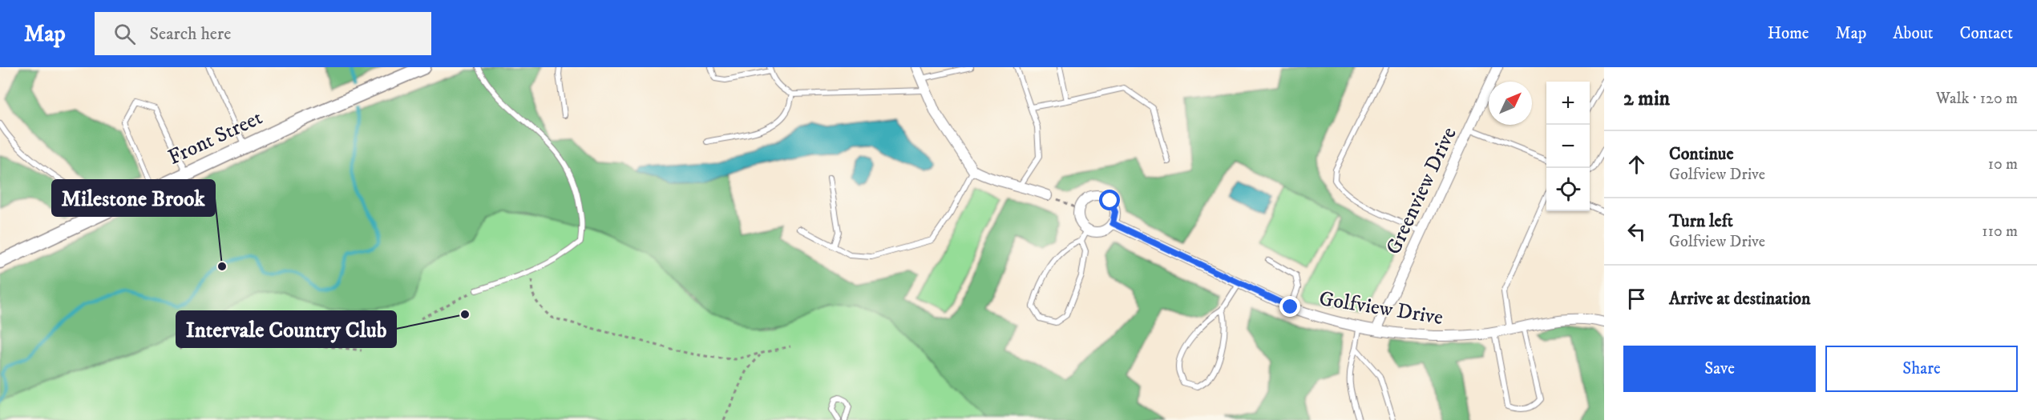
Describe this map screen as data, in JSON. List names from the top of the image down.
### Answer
{
  "streets": {
    "main road": ["Front Street"],
    "street": ["Greenview Drive", "Golfview Drive"]
  },
  "crossings": [
    ["Greenview Drive", "Golfview Drive"]
  ],
  "places": ["Milestone Brook", "Intervale Country Club"],
  "north": "top right",
  "page": {
    "header": "Map",
    "search": "Search here",
    "nav": [
      "Home",
      "Map",
      "About",
      "Contact"
    ],
    "heading": ["2 min", "Walk · 120 m"],
    "map_buttons": ["+", "−"],
    "list": [
      ["Continue", "Golfview Drive", "10 m"],
      ["Turn left", "Golfview Drive", "110 m"],
      "Arrive at destination"
    ],
    "buttons": ["Save", "Share"]
  }
}
